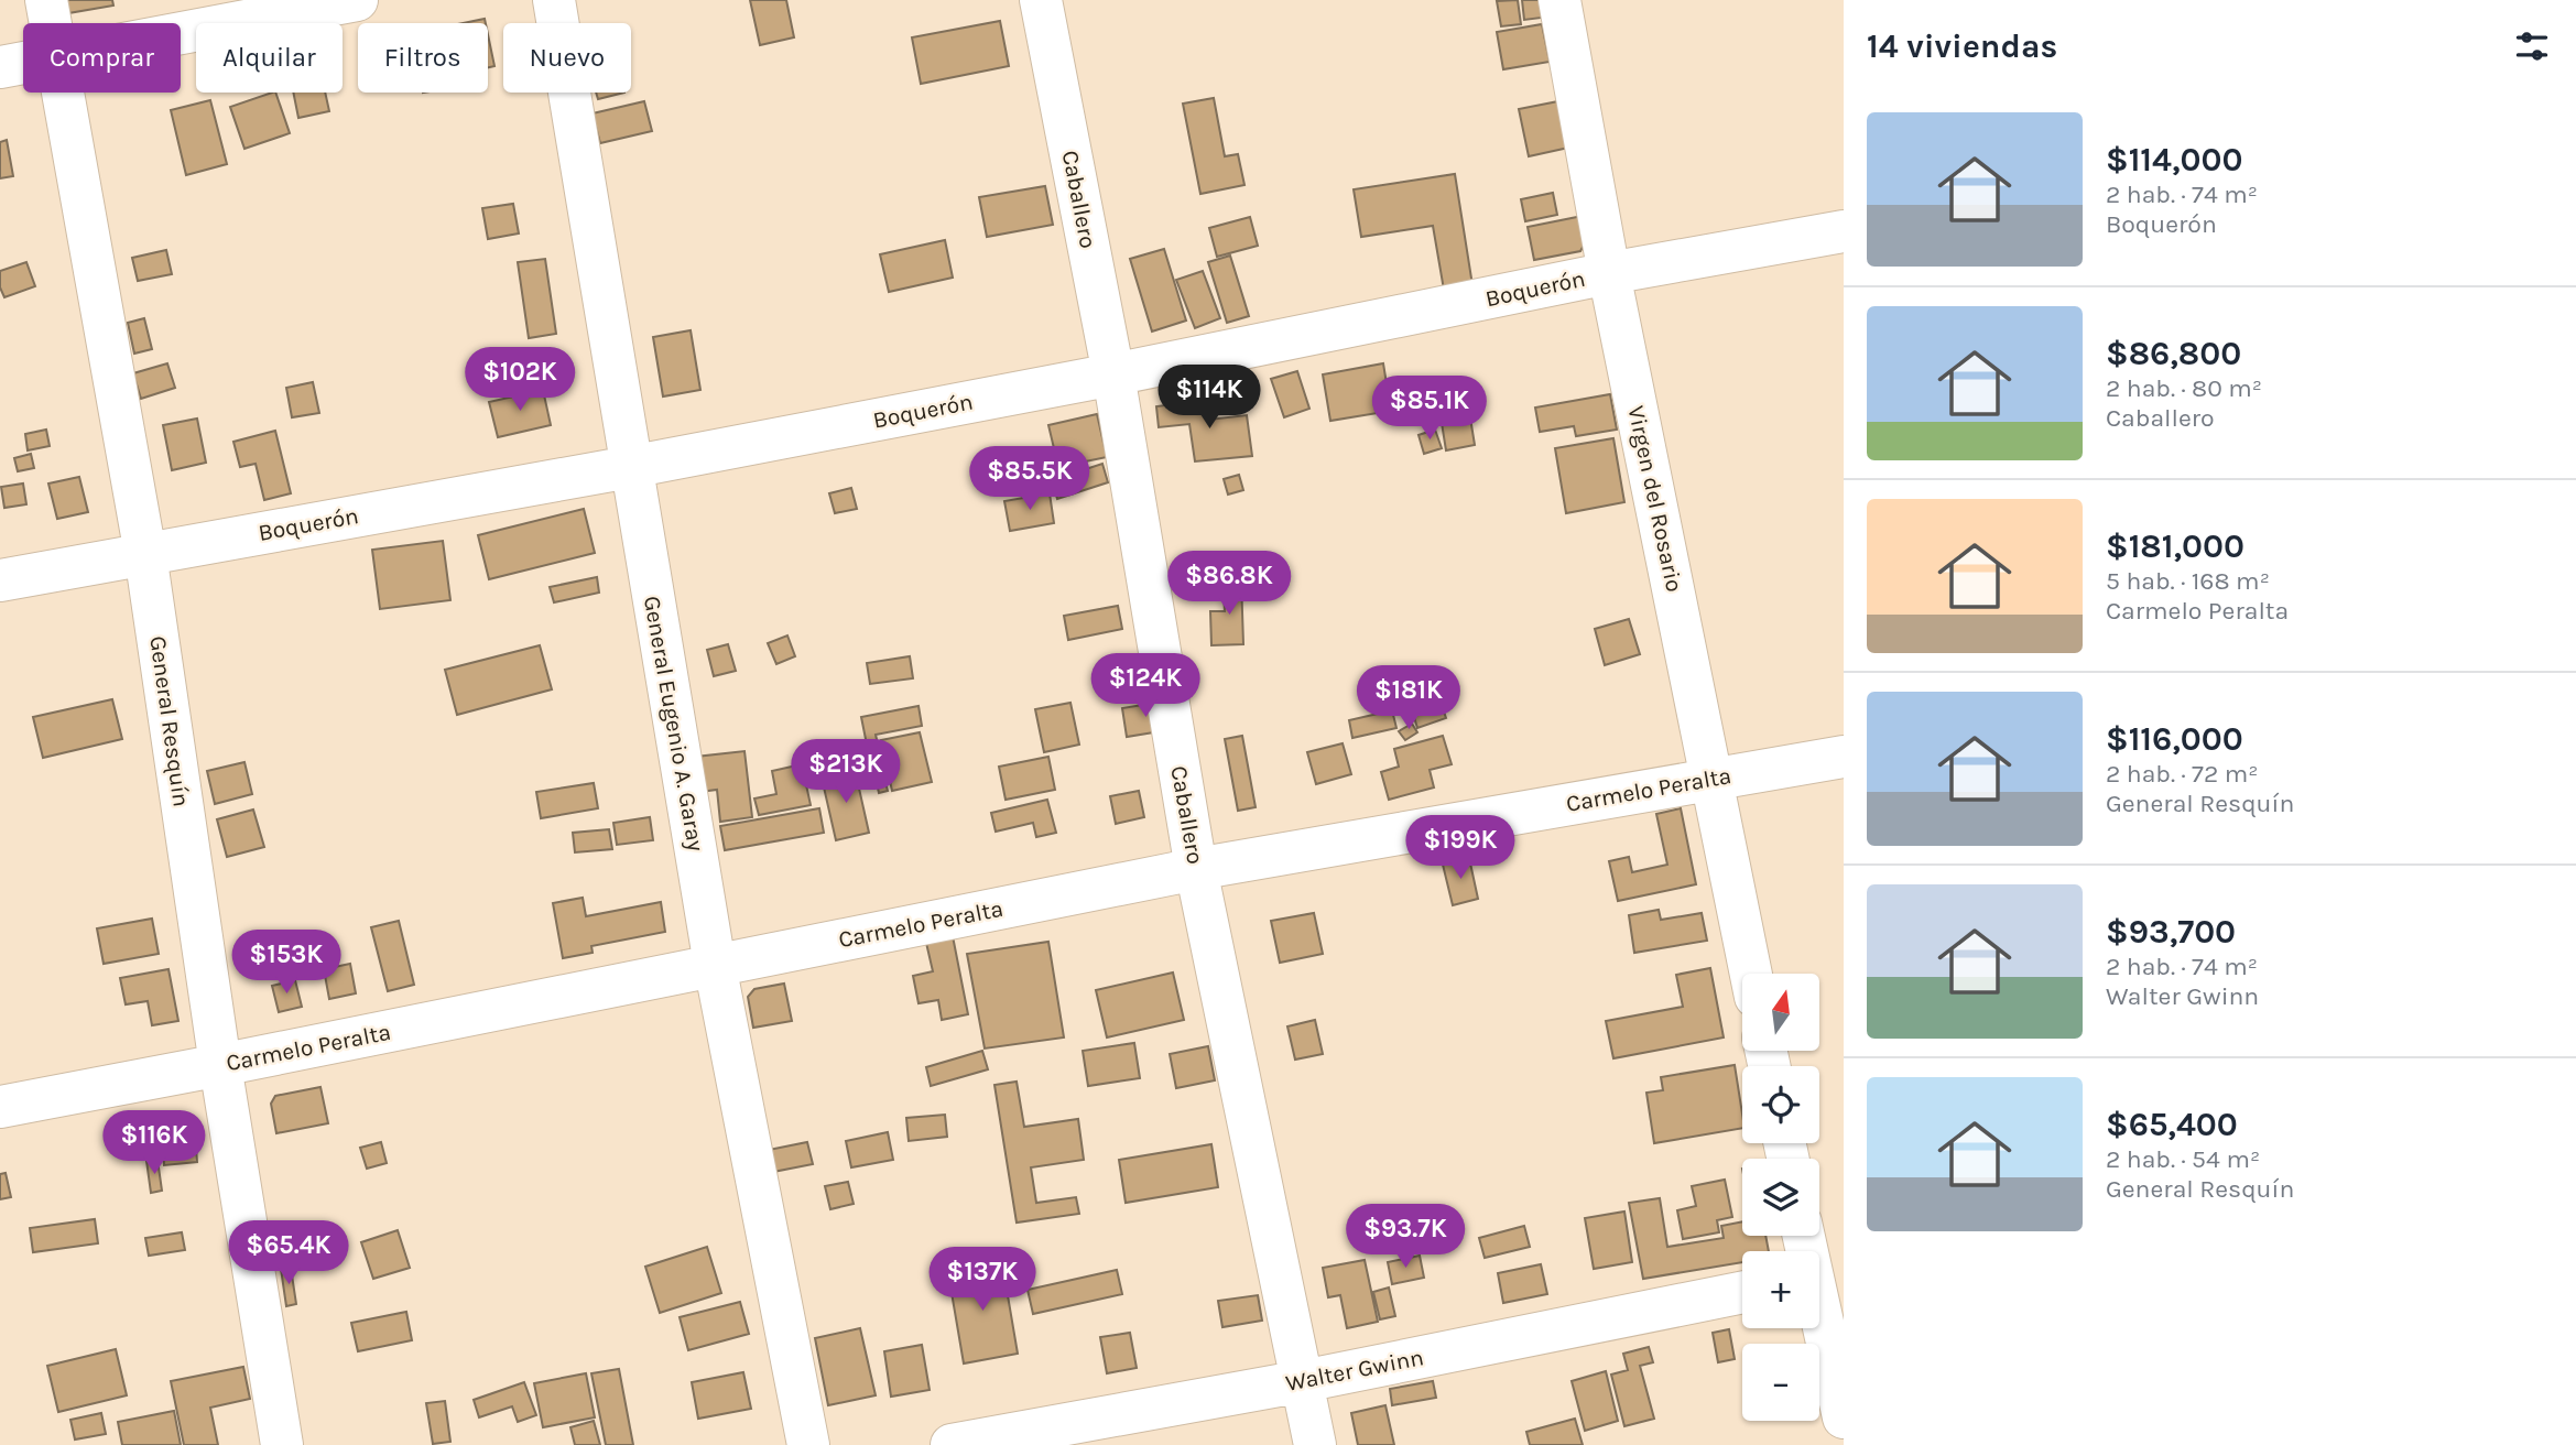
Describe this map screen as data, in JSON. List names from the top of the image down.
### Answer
{
  "streets": {
    "street": [
      "Caballero",
      "Boquerón",
      "Virgen del Rosario",
      "General Resquín",
      "General Eugenio A. Garay",
      "Carmelo Peralta",
      "Walter Gwinn"
    ]
  },
  "crossings": [
    ["Caballero", "Boquerón"],
    ["Caballero", "Carmelo Peralta"],
    ["Caballero", "Walter Gwinn"],
    ["Boquerón", "Virgen del Rosario"],
    ["Boquerón", "General Resquín"],
    ["Boquerón", "General Eugenio A. Garay"],
    ["Virgen del Rosario", "Carmelo Peralta"],
    ["General Resquín", "Carmelo Peralta"],
    ["General Eugenio A. Garay", "Carmelo Peralta"]
  ],
  "north": "top",
  "page": {
    "heading": "14 viviendas",
    "chip": [
      "Comprar",
      "Alquilar",
      "Filtros",
      "Nuevo"
    ],
    "list": [
      {
        "name": "$114,000",
        "note": "2 hab. · 74 m² · Boquerón"
      },
      {
        "name": "$86,800",
        "note": "2 hab. · 80 m² · Caballero"
      },
      {
        "name": "$181,000",
        "note": "5 hab. · 168 m² · Carmelo Peralta"
      },
      {
        "name": "$116,000",
        "note": "2 hab. · 72 m² · General Resquín"
      },
      {
        "name": "$93,700",
        "note": "2 hab. · 74 m² · Walter Gwinn"
      },
      {
        "name": "$65,400",
        "note": "2 hab. · 54 m² · General Resquín"
      }
    ],
    "price": [
      "$102K",
      "$114K",
      "$85.1K",
      "$85.5K",
      "$86.8K",
      "$124K",
      "$181K",
      "$213K",
      "$199K",
      "$153K",
      "$116K",
      "$93.7K",
      "$65.4K",
      "$137K"
    ],
    "map_buttons": ["+", "−"]
  }
}
